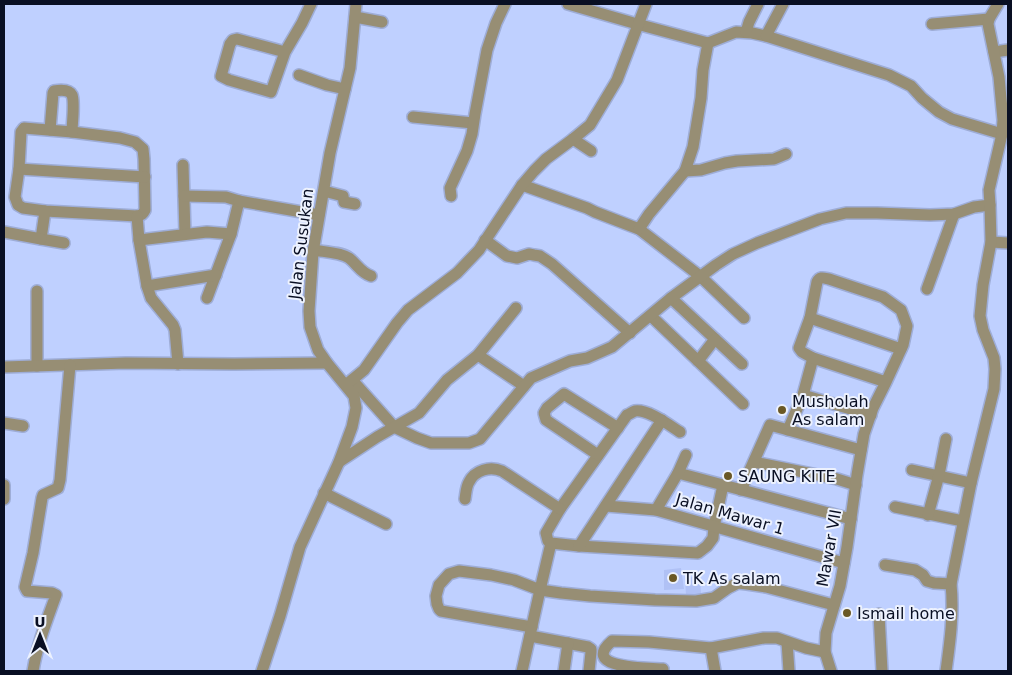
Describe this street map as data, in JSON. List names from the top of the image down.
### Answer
{
  "streets": {
    "street": ["Jalan Susukan", "Jalan Mawar 1", "Mawar VII"]
  },
  "crossings": [
    ["Jalan Mawar 1", "Mawar VII"]
  ],
  "places": [
    "Musholah As salam",
    "SAUNG KITE",
    "TK As salam",
    "Ismail home"
  ],
  "north": "top"
}
